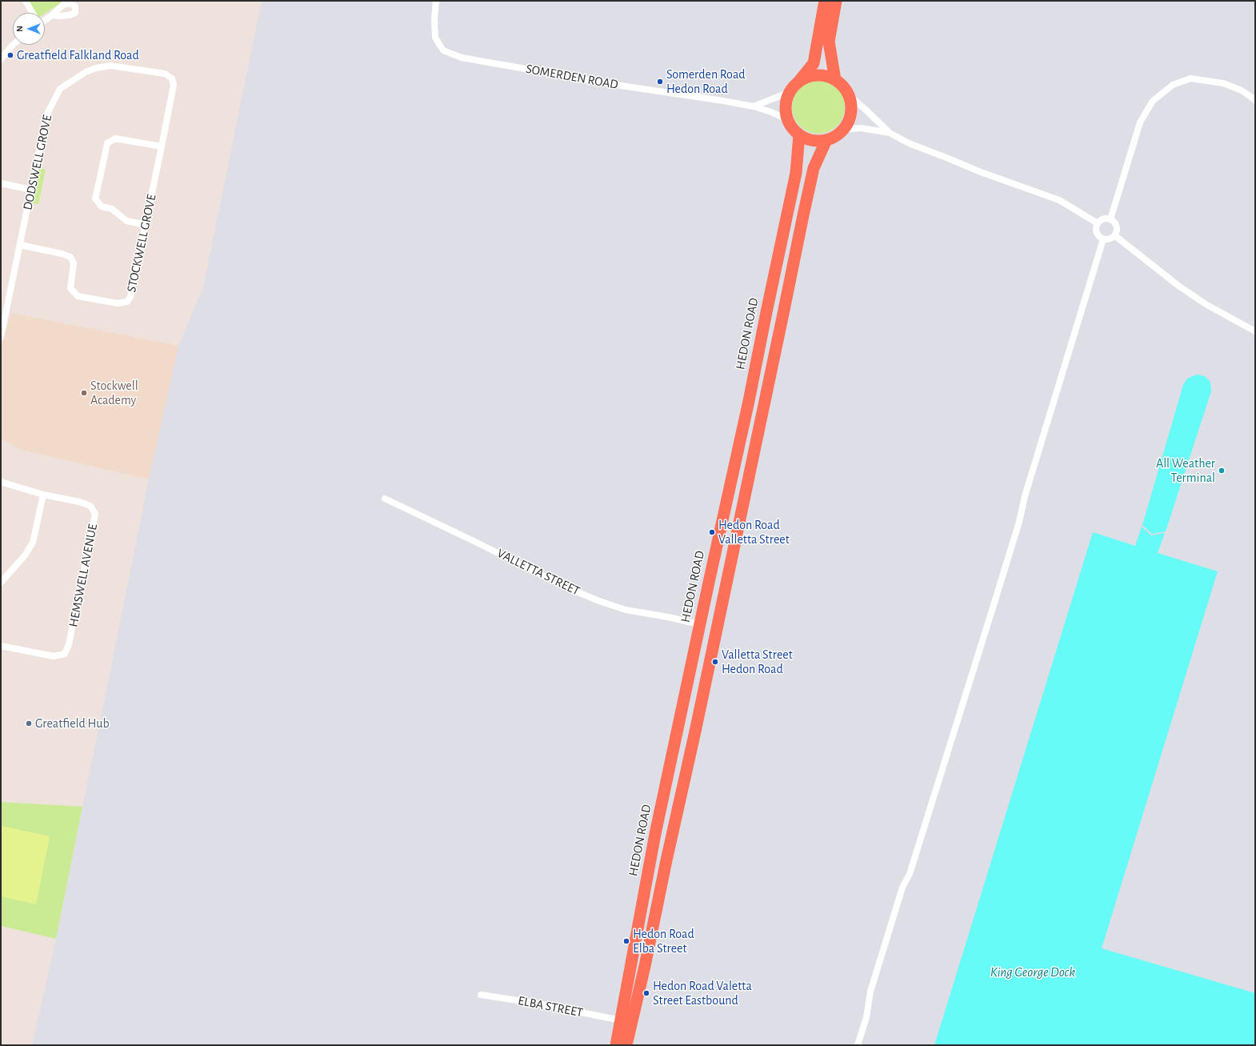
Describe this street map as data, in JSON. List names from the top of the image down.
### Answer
{
  "streets": {
    "highway": ["HEDON ROAD"],
    "street": [
      "SOMERDEN ROAD",
      "DODSWELL GROVE",
      "STOCKWELL GROVE",
      "VALLETTA STREET",
      "HEMSWELL AVENUE",
      "ELBA STREET"
    ]
  },
  "crossings": [
    ["SOMERDEN ROAD", "HEDON ROAD"],
    ["DODSWELL GROVE", "STOCKWELL GROVE"],
    ["HEDON ROAD", "VALLETTA STREET"],
    ["HEDON ROAD", "ELBA STREET"]
  ],
  "water": ["King George Dock"],
  "places": [
    "Greatfield Falkland Road",
    "Somerden Road Hedon Road",
    "Stockwell Academy",
    "All Weather Terminal",
    "Hedon Road Valletta Street",
    "Valletta Street Hedon Road",
    "Greatfield Hub",
    "Hedon Road Elba Street",
    "Hedon Road Valetta Street Eastbound"
  ],
  "north": "left"
}
